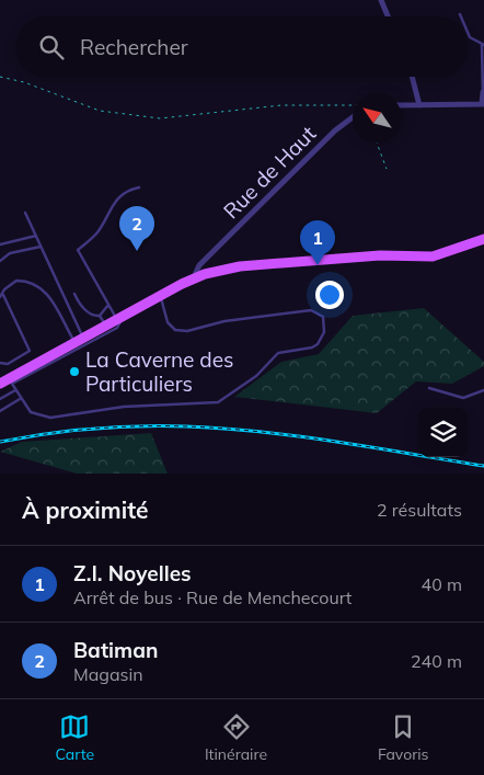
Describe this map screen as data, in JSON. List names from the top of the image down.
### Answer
{
  "streets": {
    "street": ["Rue de Haut"]
  },
  "places": ["La Caverne des Particuliers"],
  "north": "top left",
  "page": {
    "search": "Rechercher",
    "pins": ["2", "1"],
    "heading": ["À proximité", "2 résultats"],
    "list": [
      {
        "mark": "1",
        "name": "Z.I. Noyelles",
        "note": "Arrêt de bus · Rue de Menchecourt",
        "value": "40 m"
      },
      {
        "mark": "2",
        "name": "Batiman",
        "note": "Magasin",
        "value": "240 m"
      }
    ],
    "nav": ["Carte", "Itinéraire", "Favoris"]
  }
}
